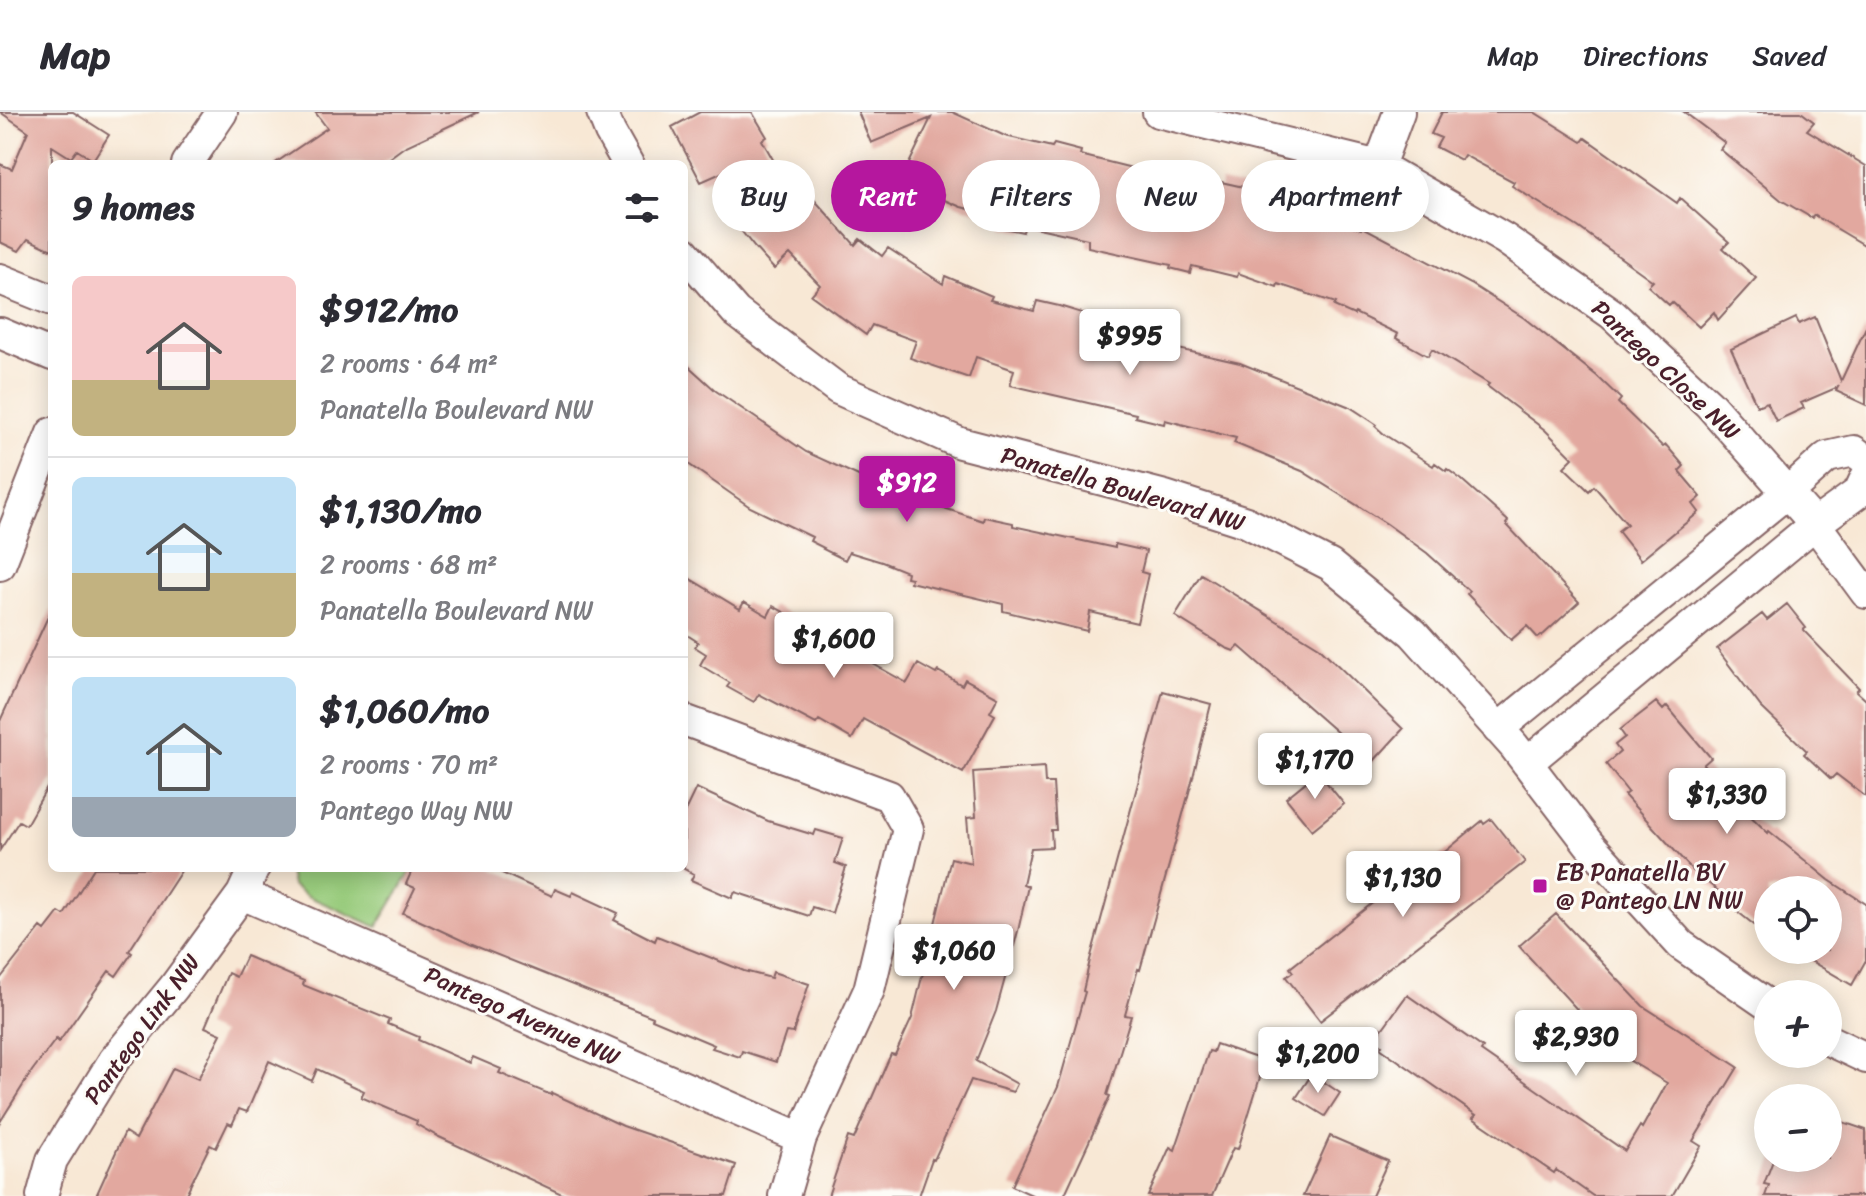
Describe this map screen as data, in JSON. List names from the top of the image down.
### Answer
{
  "streets": {
    "street": [
      "Pantego Close NW",
      "Panatella Boulevard NW",
      "Pantego Avenue NW",
      "Pantego Link NW"
    ]
  },
  "crossings": [
    ["Pantego Avenue NW", "Pantego Link NW"]
  ],
  "places": {
    "transit": ["EB Panatella BV @ Pantego LN NW"]
  },
  "page": {
    "header": "Map",
    "nav": ["Map", "Directions", "Saved"],
    "chip": [
      "Buy",
      "Rent",
      "Filters",
      "New",
      "Apartment"
    ],
    "heading": "9 homes",
    "list": [
      {
        "name": "$912/mo",
        "note": "2 rooms · 64 m² · Panatella Boulevard NW"
      },
      {
        "name": "$1,130/mo",
        "note": "2 rooms · 68 m² · Panatella Boulevard NW"
      },
      {
        "name": "$1,060/mo",
        "note": "2 rooms · 70 m² · Pantego Way NW"
      }
    ],
    "price": [
      "$995",
      "$912",
      "$1,600",
      "$1,170",
      "$1,330",
      "$1,130",
      "$1,060",
      "$2,930",
      "$1,200"
    ],
    "map_buttons": ["+", "−"]
  }
}
